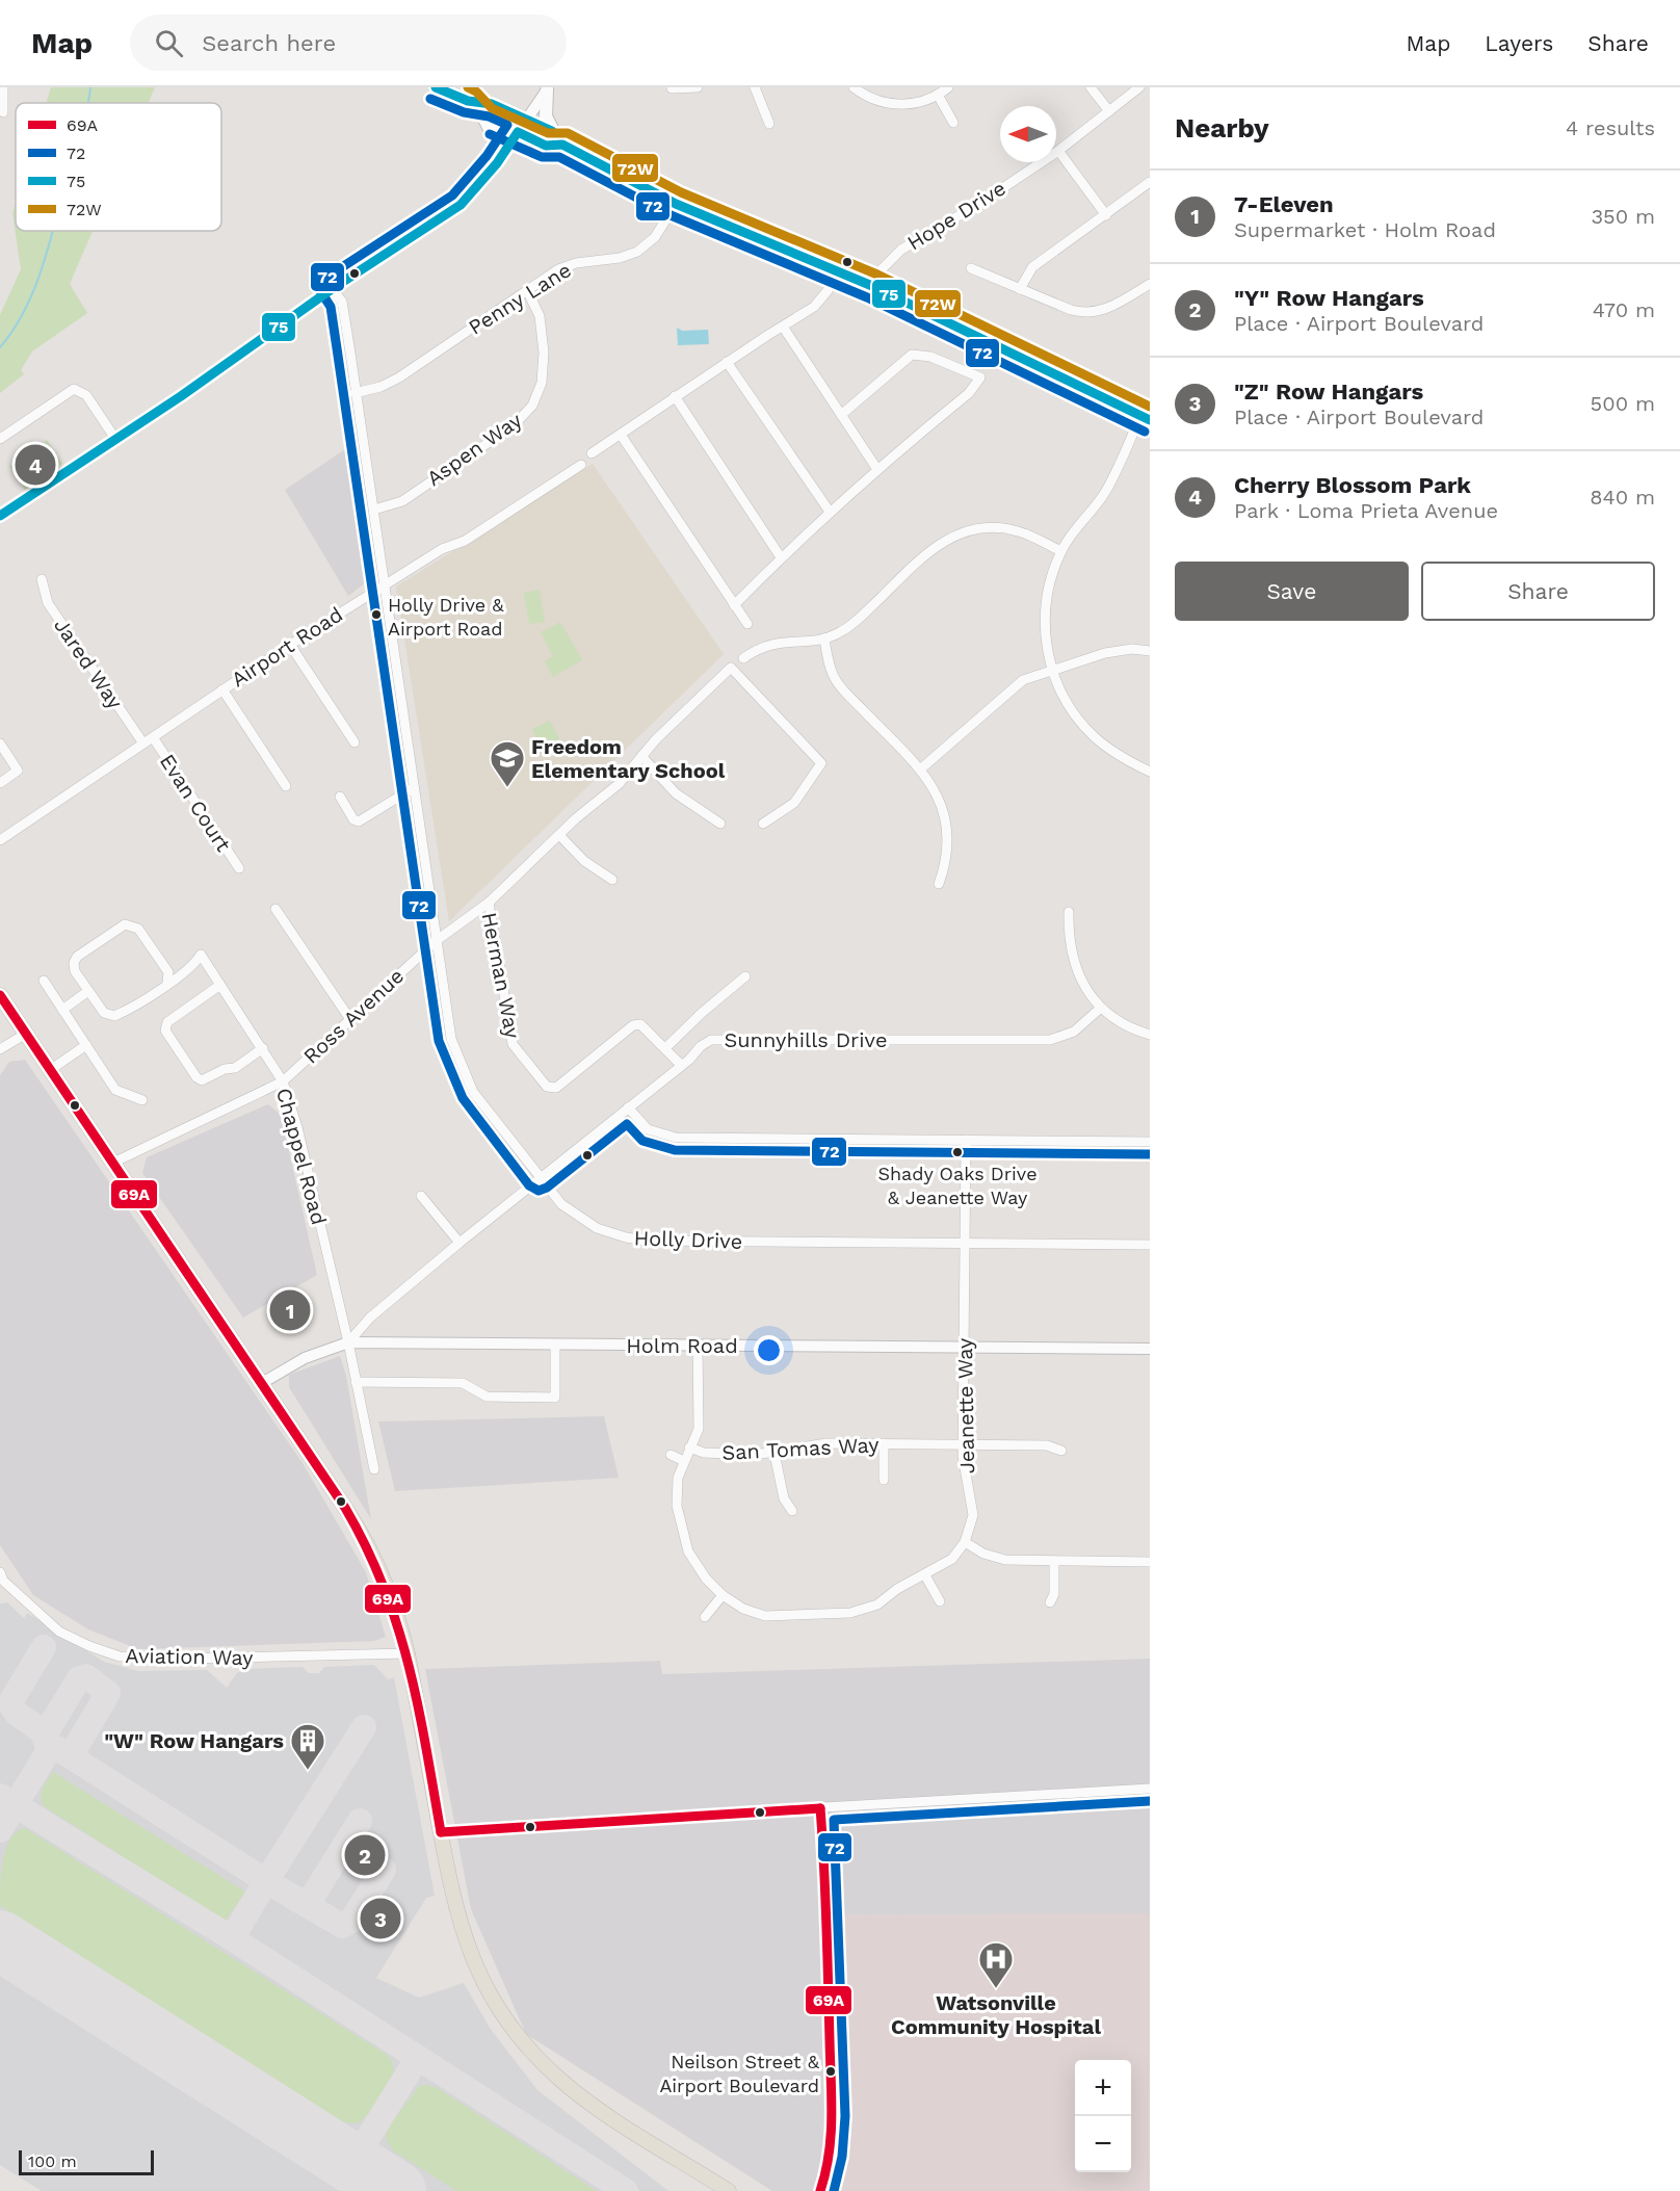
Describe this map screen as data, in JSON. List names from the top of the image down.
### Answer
{
  "streets": {
    "street": [
      "Hope Drive",
      "Penny Lane",
      "Aspen Way",
      "Airport Road",
      "Jared Way",
      "Evan Court",
      "Herman Way",
      "Ross Avenue",
      "Sunnyhills Drive",
      "Chappel Road",
      "Holly Drive",
      "Holm Road",
      "Jeanette Way",
      "San Tomas Way",
      "Aviation Way"
    ]
  },
  "crossings": [
    ["Penny Lane", "Aspen Way"],
    ["Penny Lane", "Holly Drive"],
    ["Aspen Way", "Holly Drive"],
    ["Airport Road", "Jared Way"],
    ["Airport Road", "Evan Court"],
    ["Airport Road", "Holly Drive"],
    ["Jared Way", "Evan Court"],
    ["Herman Way", "Ross Avenue"],
    ["Herman Way", "Sunnyhills Drive"],
    ["Ross Avenue", "Chappel Road"],
    ["Ross Avenue", "Holly Drive"],
    ["Sunnyhills Drive", "Chappel Road"],
    ["Sunnyhills Drive", "Holly Drive"],
    ["Sunnyhills Drive", "Holm Road"],
    ["Chappel Road", "Holm Road"],
    ["Holly Drive", "Jeanette Way"],
    ["Holm Road", "Jeanette Way"],
    ["Jeanette Way", "San Tomas Way"]
  ],
  "places": {
    "other": ["Holly Drive & Airport Road", "Shady Oaks Drive & Jeanette Way", "Neilson Street & Airport Boulevard"],
    "school or university": ["Freedom Elementary School"],
    "building": ["\"W\" Row Hangars"],
    "hospital": ["Watsonville Community Hospital"]
  },
  "lines": [
    "transit line 75",
    "transit line 72W",
    "transit line 72",
    "transit line 69A"
  ],
  "legend": [
    "69A",
    "72",
    "75",
    "72W"
  ],
  "scale_bar": "100 m",
  "north": "left",
  "page": {
    "header": "Map",
    "search": "Search here",
    "nav": ["Map", "Layers", "Share"],
    "heading": ["Nearby", "4 results"],
    "list": [
      {
        "mark": "1",
        "name": "7-Eleven",
        "note": "Supermarket · Holm Road",
        "value": "350 m"
      },
      {
        "mark": "2",
        "name": "\"Y\" Row Hangars",
        "note": "Place · Airport Boulevard",
        "value": "470 m"
      },
      {
        "mark": "3",
        "name": "\"Z\" Row Hangars",
        "note": "Place · Airport Boulevard",
        "value": "500 m"
      },
      {
        "mark": "4",
        "name": "Cherry Blossom Park",
        "note": "Park · Loma Prieta Avenue",
        "value": "840 m"
      }
    ],
    "pins": [
      "4",
      "1",
      "2",
      "3"
    ],
    "buttons": ["Save", "Share"],
    "map_buttons": ["+", "−"],
    "scale": "100 m"
  }
}
